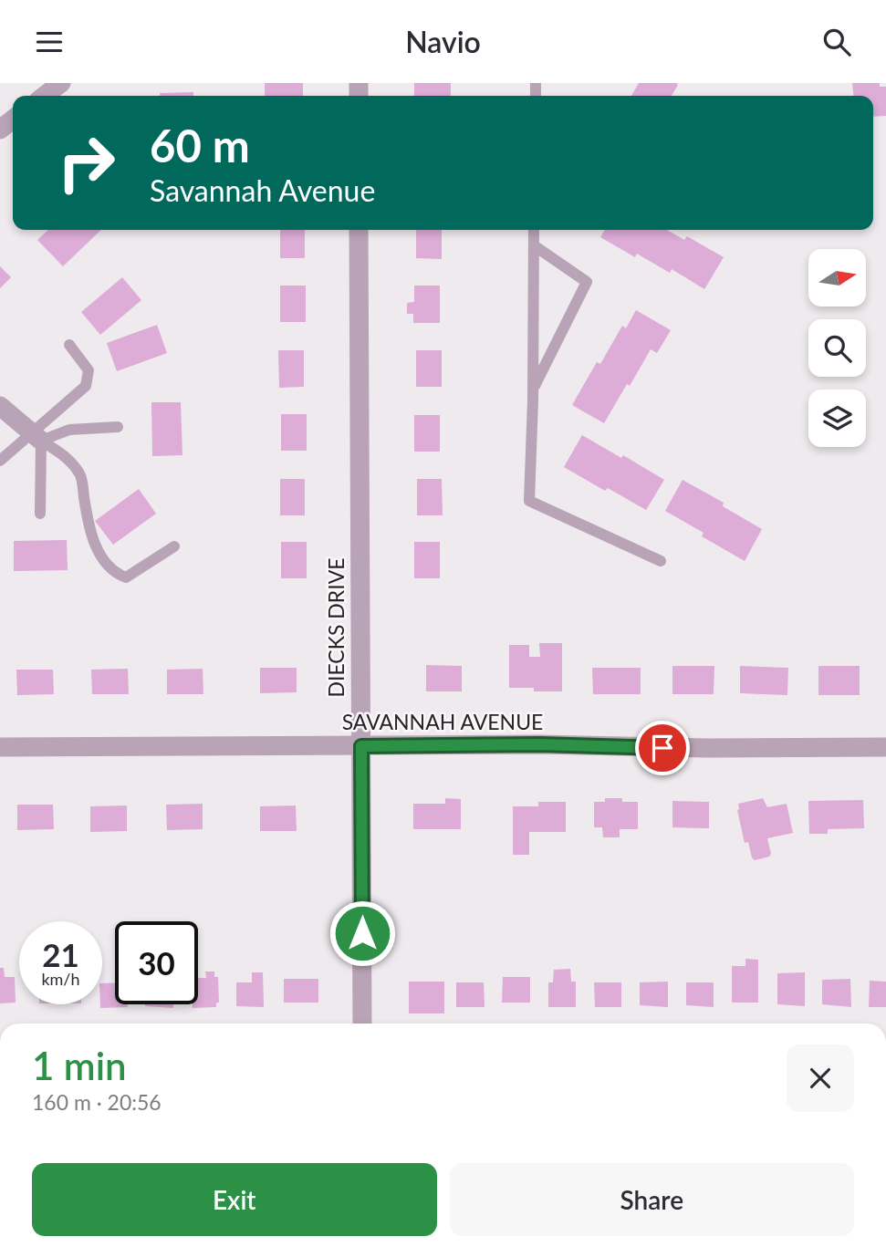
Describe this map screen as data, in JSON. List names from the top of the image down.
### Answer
{
  "streets": {
    "street": ["DIECKS DRIVE", "SAVANNAH AVENUE"]
  },
  "crossings": [
    ["DIECKS DRIVE", "SAVANNAH AVENUE"]
  ],
  "north": "right",
  "page": {
    "header": "Navio",
    "turn": ["60 m", "Savannah Avenue"],
    "speed": "21 km/h",
    "limit": "30",
    "heading": ["1 min", "160 m · 20:56"],
    "buttons": ["Exit", "Share"]
  }
}
